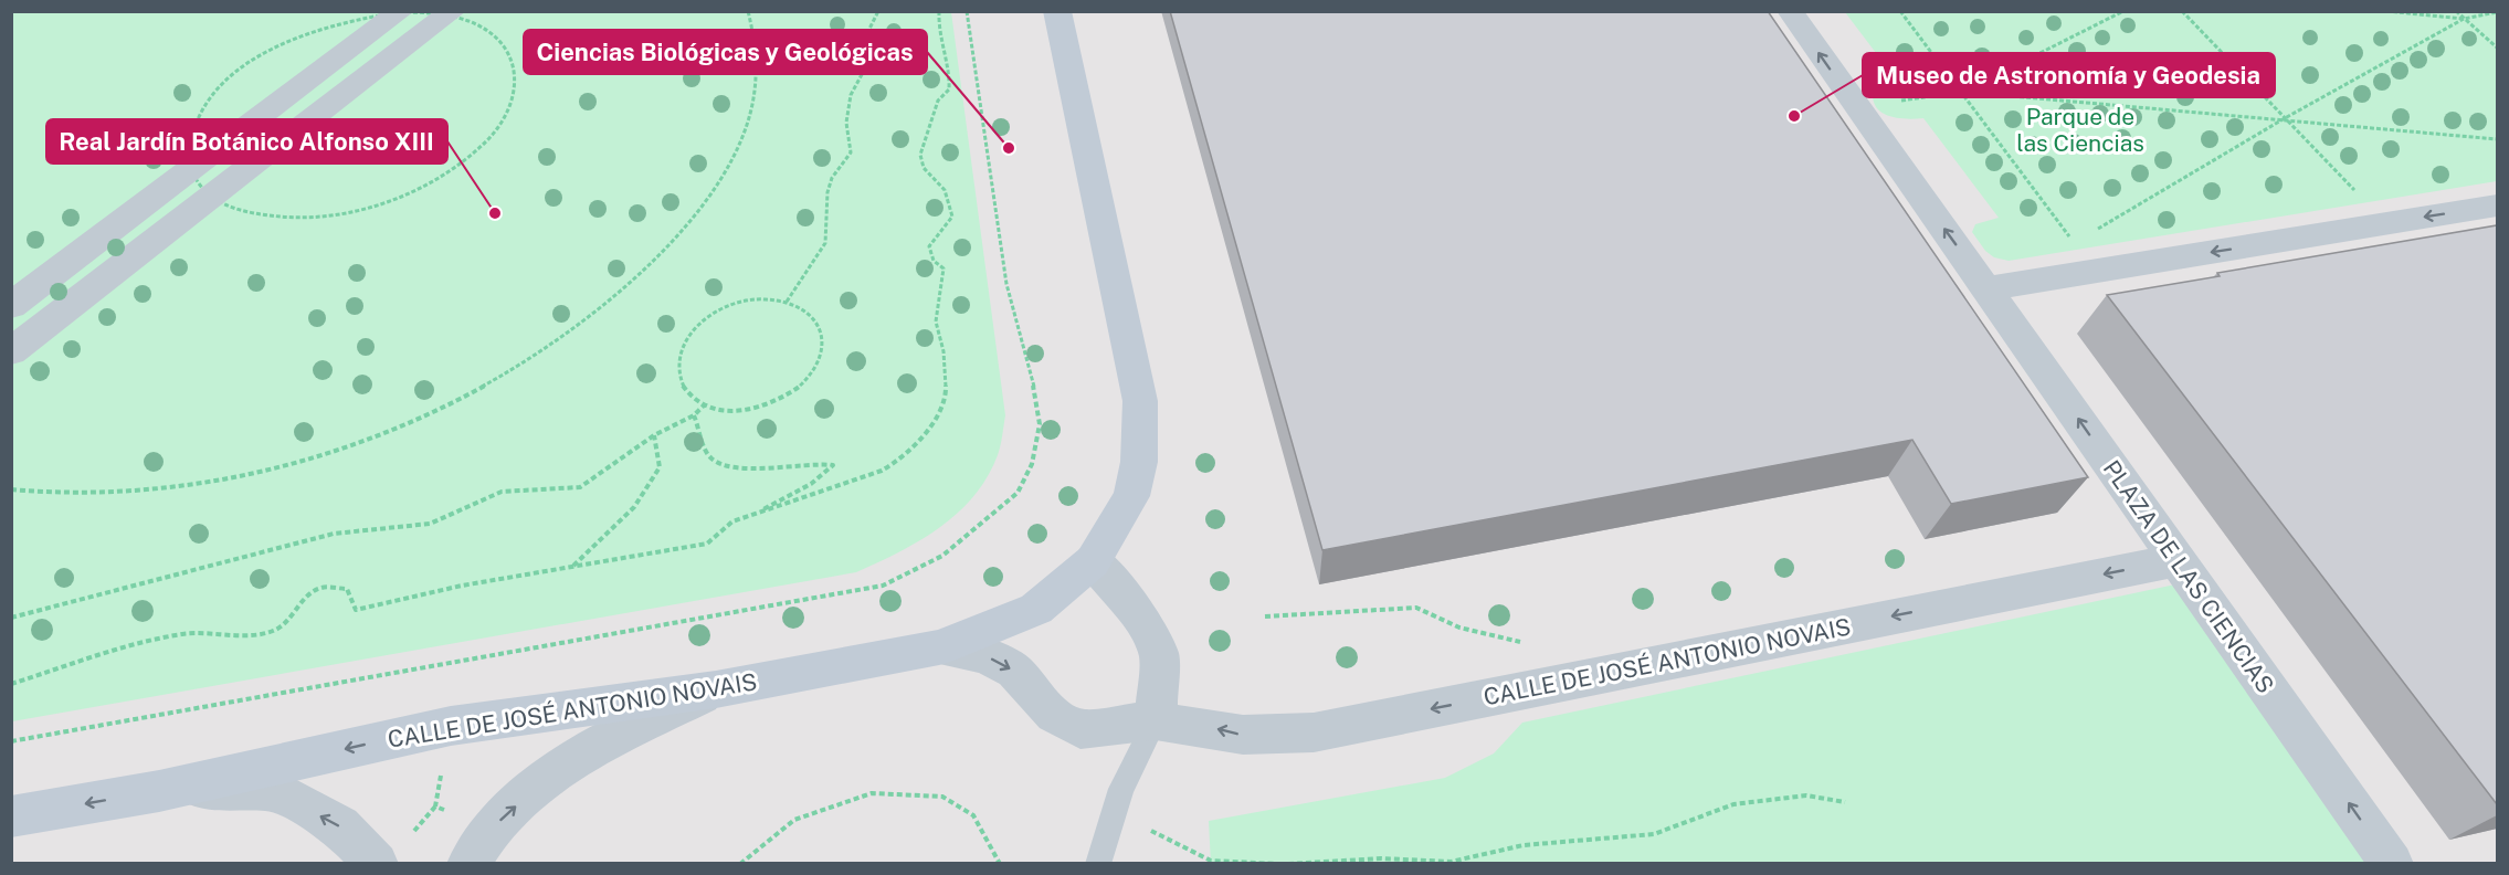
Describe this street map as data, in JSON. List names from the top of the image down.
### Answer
{
  "streets": {
    "street": ["PLAZA DE LAS CIENCIAS", "CALLE DE JOSÉ ANTONIO NOVAIS"]
  },
  "crossings": [
    ["PLAZA DE LAS CIENCIAS", "CALLE DE JOSÉ ANTONIO NOVAIS"]
  ],
  "one_way": ["PLAZA DE LAS CIENCIAS"],
  "parks": ["Parque de las Ciencias"],
  "places": ["Museo de Astronomía y Geodesia", "Ciencias Biológicas y Geológicas", "Real Jardín Botánico Alfonso XIII"]
}
